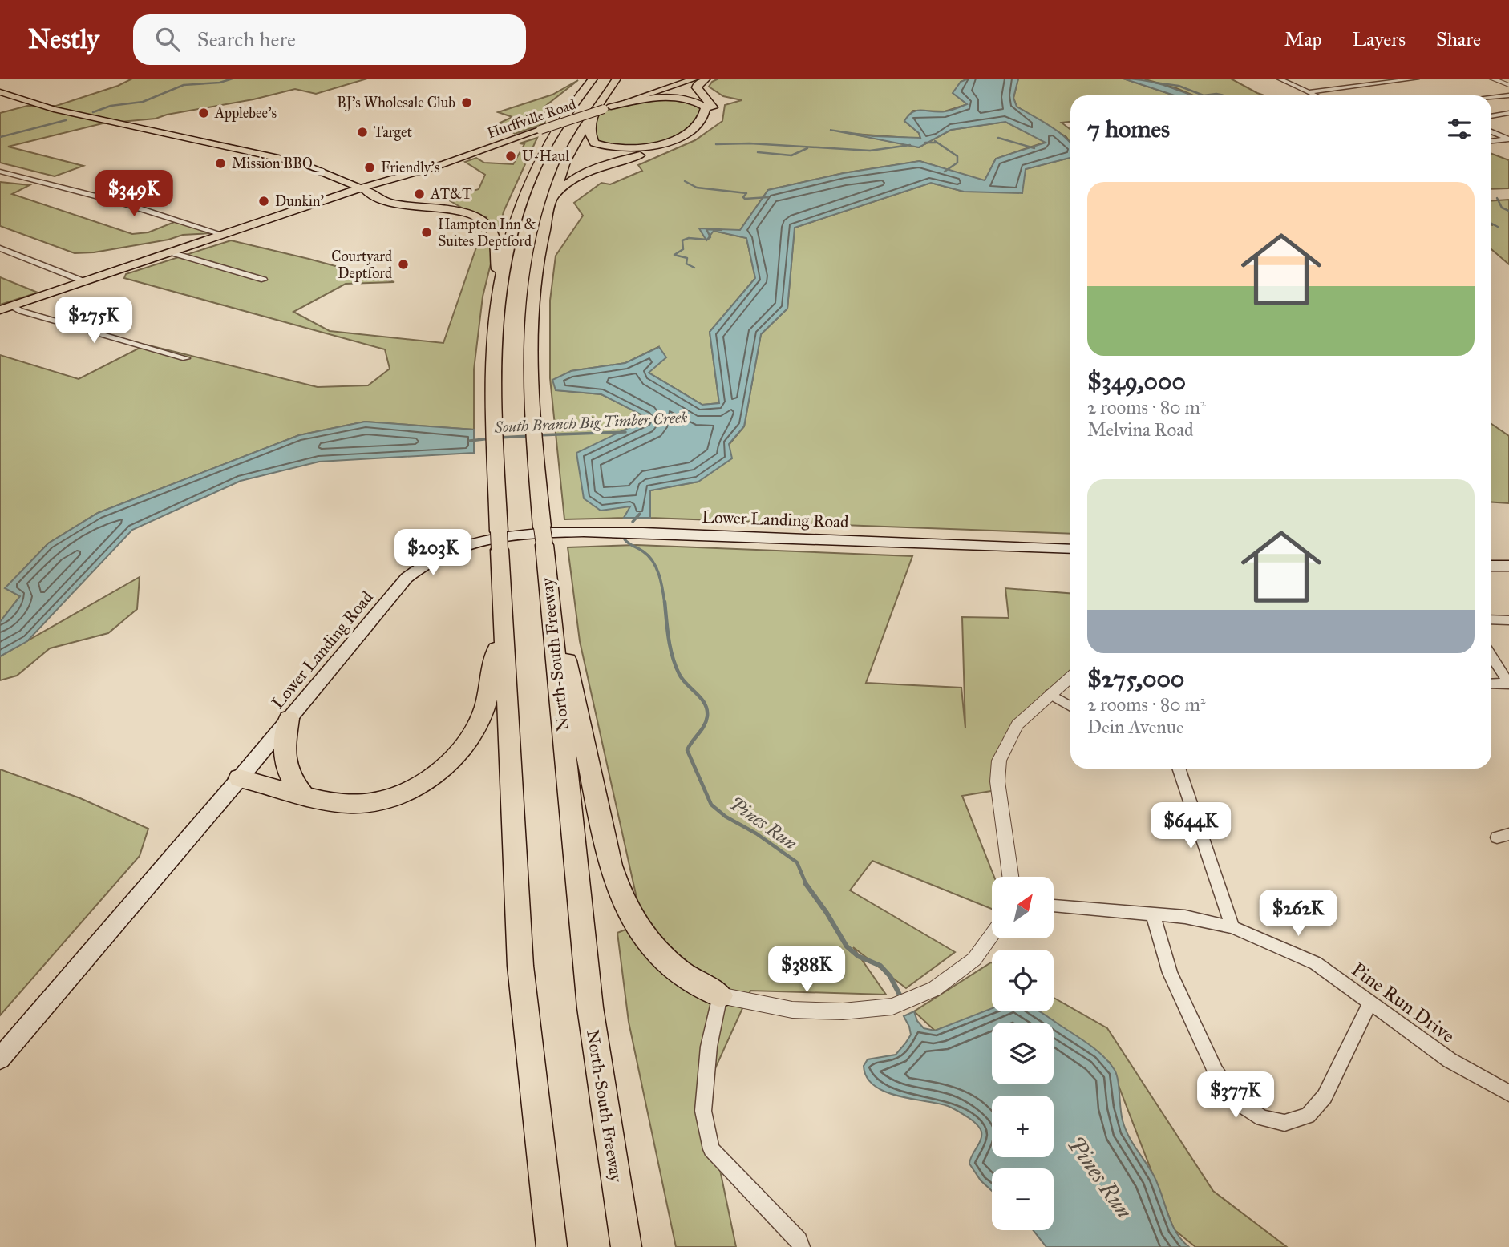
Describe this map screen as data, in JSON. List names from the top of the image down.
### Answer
{
  "streets": {
    "highway": ["North-South Freeway"],
    "main road": ["Hurffville Road", "Lower Landing Road"],
    "street": ["Pine Run Drive"]
  },
  "water": ["South Branch Big Timber Creek", "Pines Run"],
  "places": [
    "BJ's Wholesale Club",
    "Applebee's",
    "Target",
    "U-Haul",
    "Mission BBQ",
    "Friendly's",
    "AT&T",
    "Dunkin'",
    "Hampton Inn & Suites Deptford",
    "Courtyard Deptford"
  ],
  "north": "top right",
  "page": {
    "header": "Nestly",
    "search": "Search here",
    "nav": ["Map", "Layers", "Share"],
    "heading": "7 homes",
    "list": [
      {
        "name": "$349,000",
        "note": "2 rooms · 80 m² · Melvina Road"
      },
      {
        "name": "$275,000",
        "note": "2 rooms · 80 m² · Dein Avenue"
      }
    ],
    "price": [
      "$349K",
      "$275K",
      "$203K",
      "$644K",
      "$262K",
      "$388K",
      "$377K"
    ],
    "map_buttons": ["+", "−"]
  }
}
